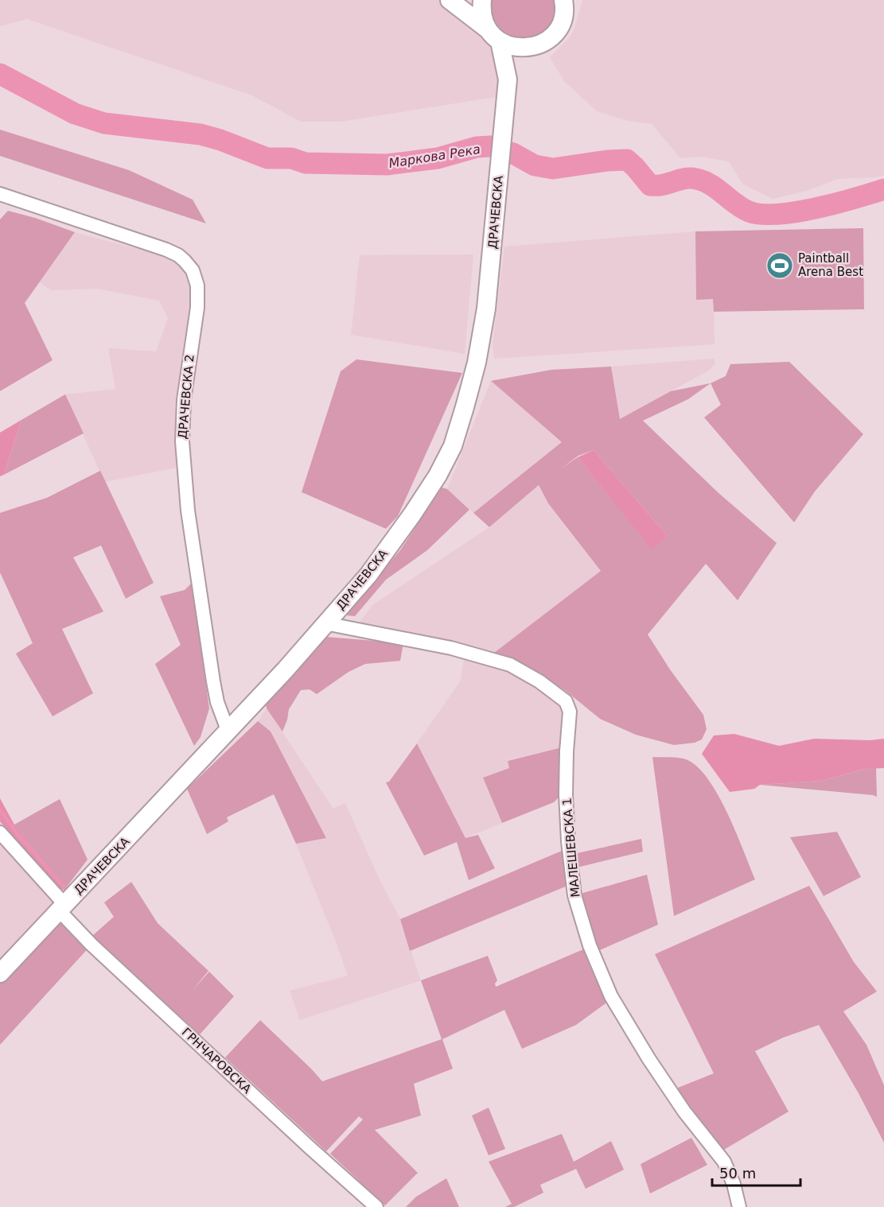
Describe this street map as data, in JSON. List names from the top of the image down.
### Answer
{
  "streets": {
    "main road": ["ДРАЧЕВСКА"],
    "street": ["ДРАЧЕВСКА 2", "МАЛЕШЕВСКА 1", "ГРНЧАРОВСКА"]
  },
  "crossings": [
    ["ДРАЧЕВСКА", "ДРАЧЕВСКА 2"],
    ["ДРАЧЕВСКА", "МАЛЕШЕВСКА 1"],
    ["ДРАЧЕВСКА", "ГРНЧАРОВСКА"]
  ],
  "water": ["Маркова Река"],
  "places": {
    "sports": ["Paintball Arena Best"]
  },
  "scale_bar": "50 m"
}
